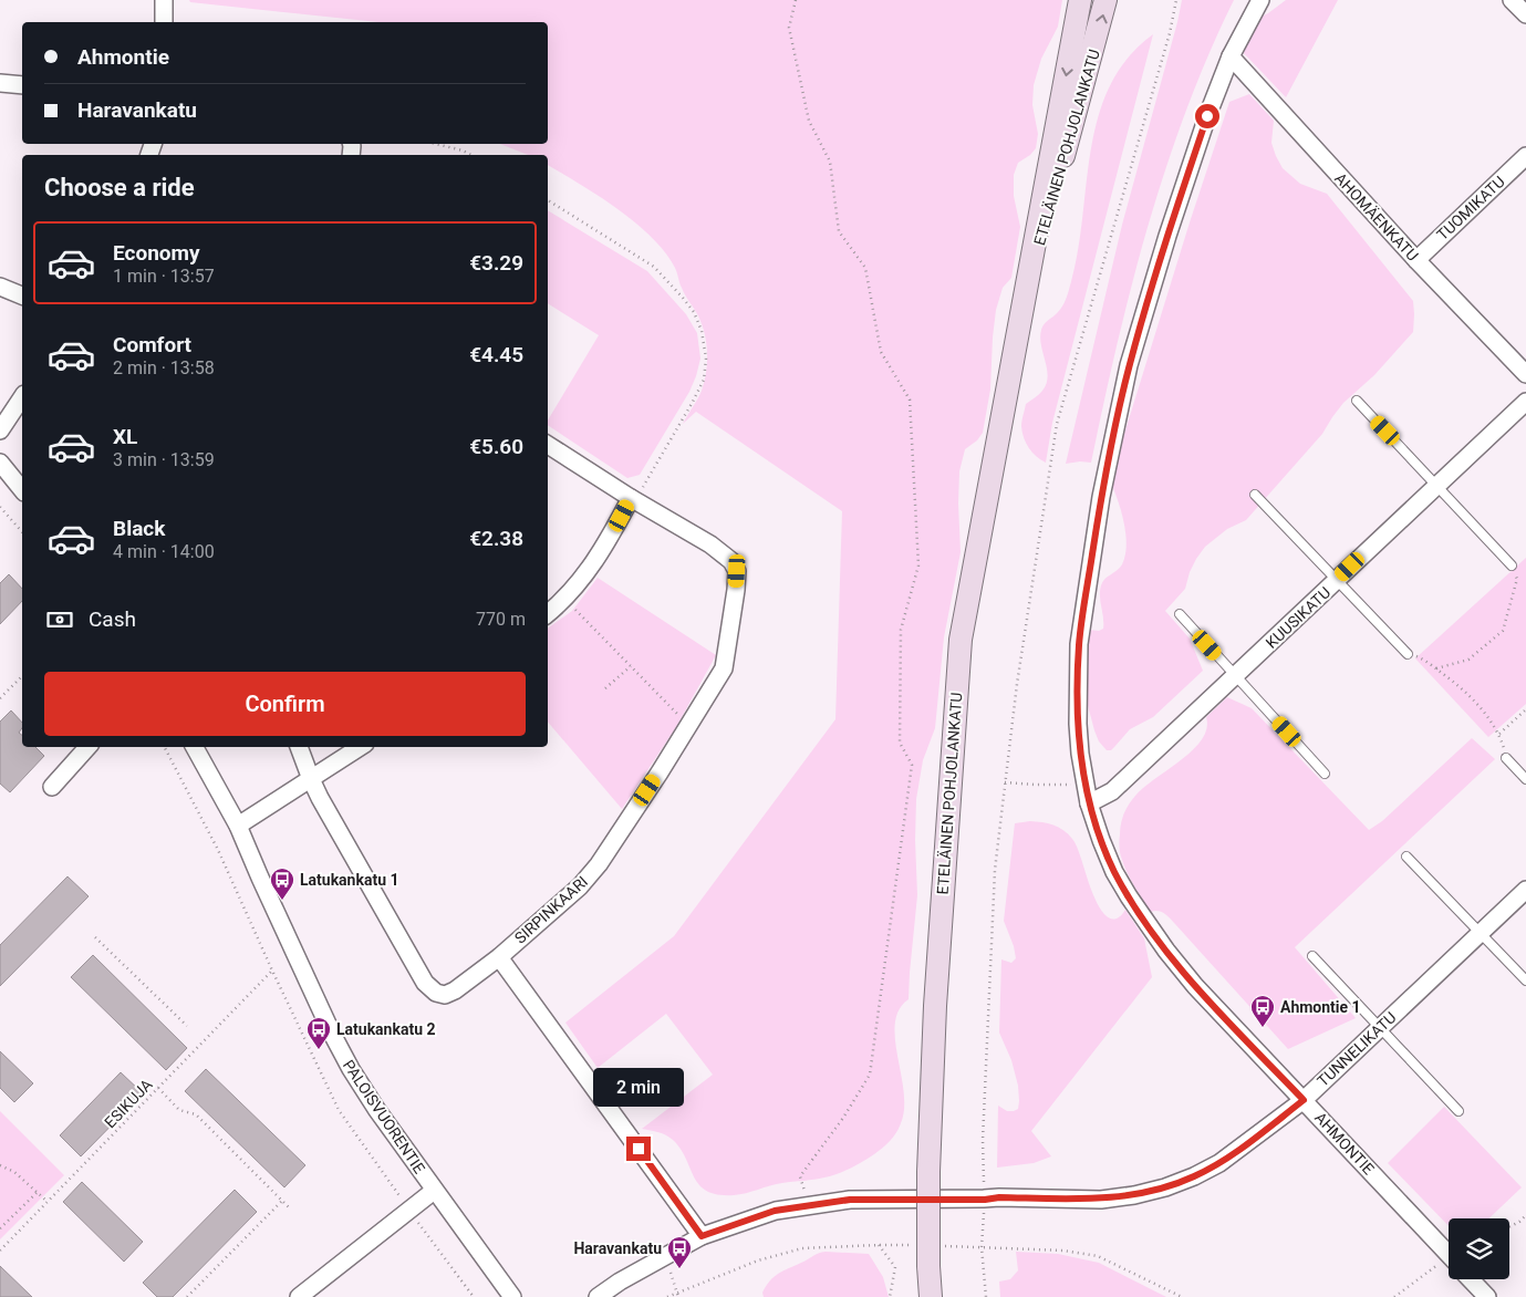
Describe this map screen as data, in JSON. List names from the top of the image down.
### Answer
{
  "streets": {
    "main road": ["ETELÄINEN POHJOLANKATU"],
    "street": [
      "TUOMIKATU",
      "AHOMÄENKATU",
      "KUUSIKATU",
      "SIRPINKAARI",
      "TUNNELIKATU",
      "PALOISVUORENTIE",
      "AHMONTIE"
    ],
    "path": ["ESIKUJA"]
  },
  "crossings": [
    ["TUOMIKATU", "AHOMÄENKATU"],
    ["AHOMÄENKATU", "AHMONTIE"],
    ["KUUSIKATU", "AHMONTIE"],
    ["TUNNELIKATU", "AHMONTIE"]
  ],
  "places": {
    "bus stop": [
      "Latukankatu 1",
      "Ahmontie 1",
      "Latukankatu 2",
      "Haravankatu"
    ]
  },
  "page": {
    "banner": ["Ahmontie", "Haravankatu"],
    "heading": "Choose a ride",
    "list": [
      {
        "name": "Economy",
        "note": "1 min · 13:57",
        "value": "€3.29"
      },
      {
        "name": "Comfort",
        "note": "2 min · 13:58",
        "value": "€4.45"
      },
      {
        "name": "XL",
        "note": "3 min · 13:59",
        "value": "€5.60"
      },
      {
        "name": "Black",
        "note": "4 min · 14:00",
        "value": "€2.38"
      }
    ],
    "pay": ["Cash", "770 m"],
    "buttons": "Confirm",
    "bubble": "2 min"
  }
}
